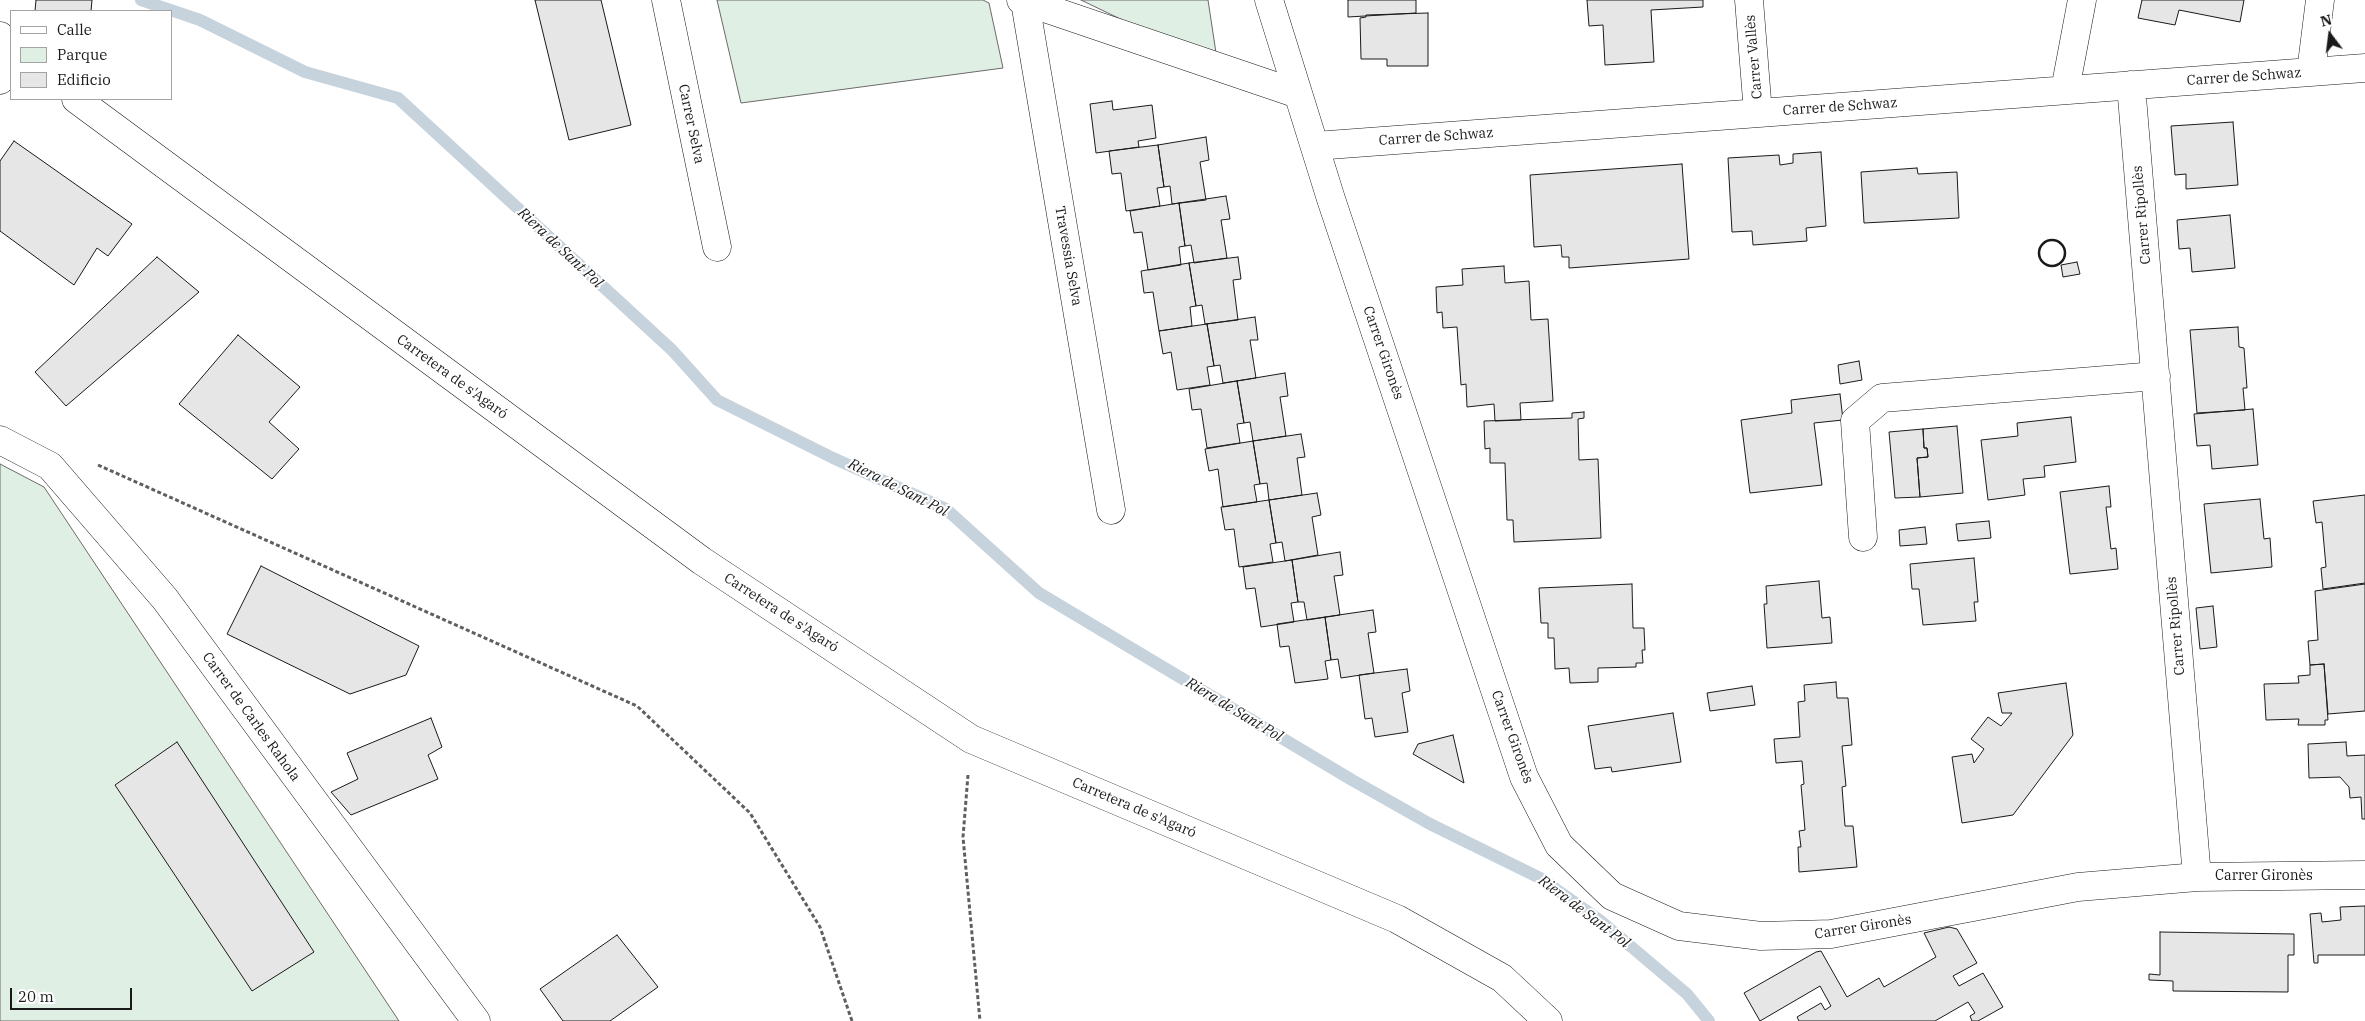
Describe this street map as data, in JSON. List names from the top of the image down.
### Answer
{
  "streets": {
    "street": [
      "Carrer Vallès",
      "Carrer de Schwaz",
      "Carrer Selva",
      "Carrer Ripollès",
      "Travessia Selva",
      "Carrer Gironès",
      "Carretera de s'Agaró",
      "Carrer de Carles Rahola"
    ]
  },
  "crossings": [
    ["Carrer Vallès", "Carrer de Schwaz"],
    ["Carrer de Schwaz", "Carrer Ripollès"],
    ["Carrer de Schwaz", "Carrer Gironès"],
    ["Carrer Ripollès", "Carrer Gironès"],
    ["Travessia Selva", "Carrer Gironès"]
  ],
  "water": ["Riera de Sant Pol"],
  "legend": ["Calle", "Parque", "Edificio"],
  "scale_bar": "20 m",
  "north": "top"
}
